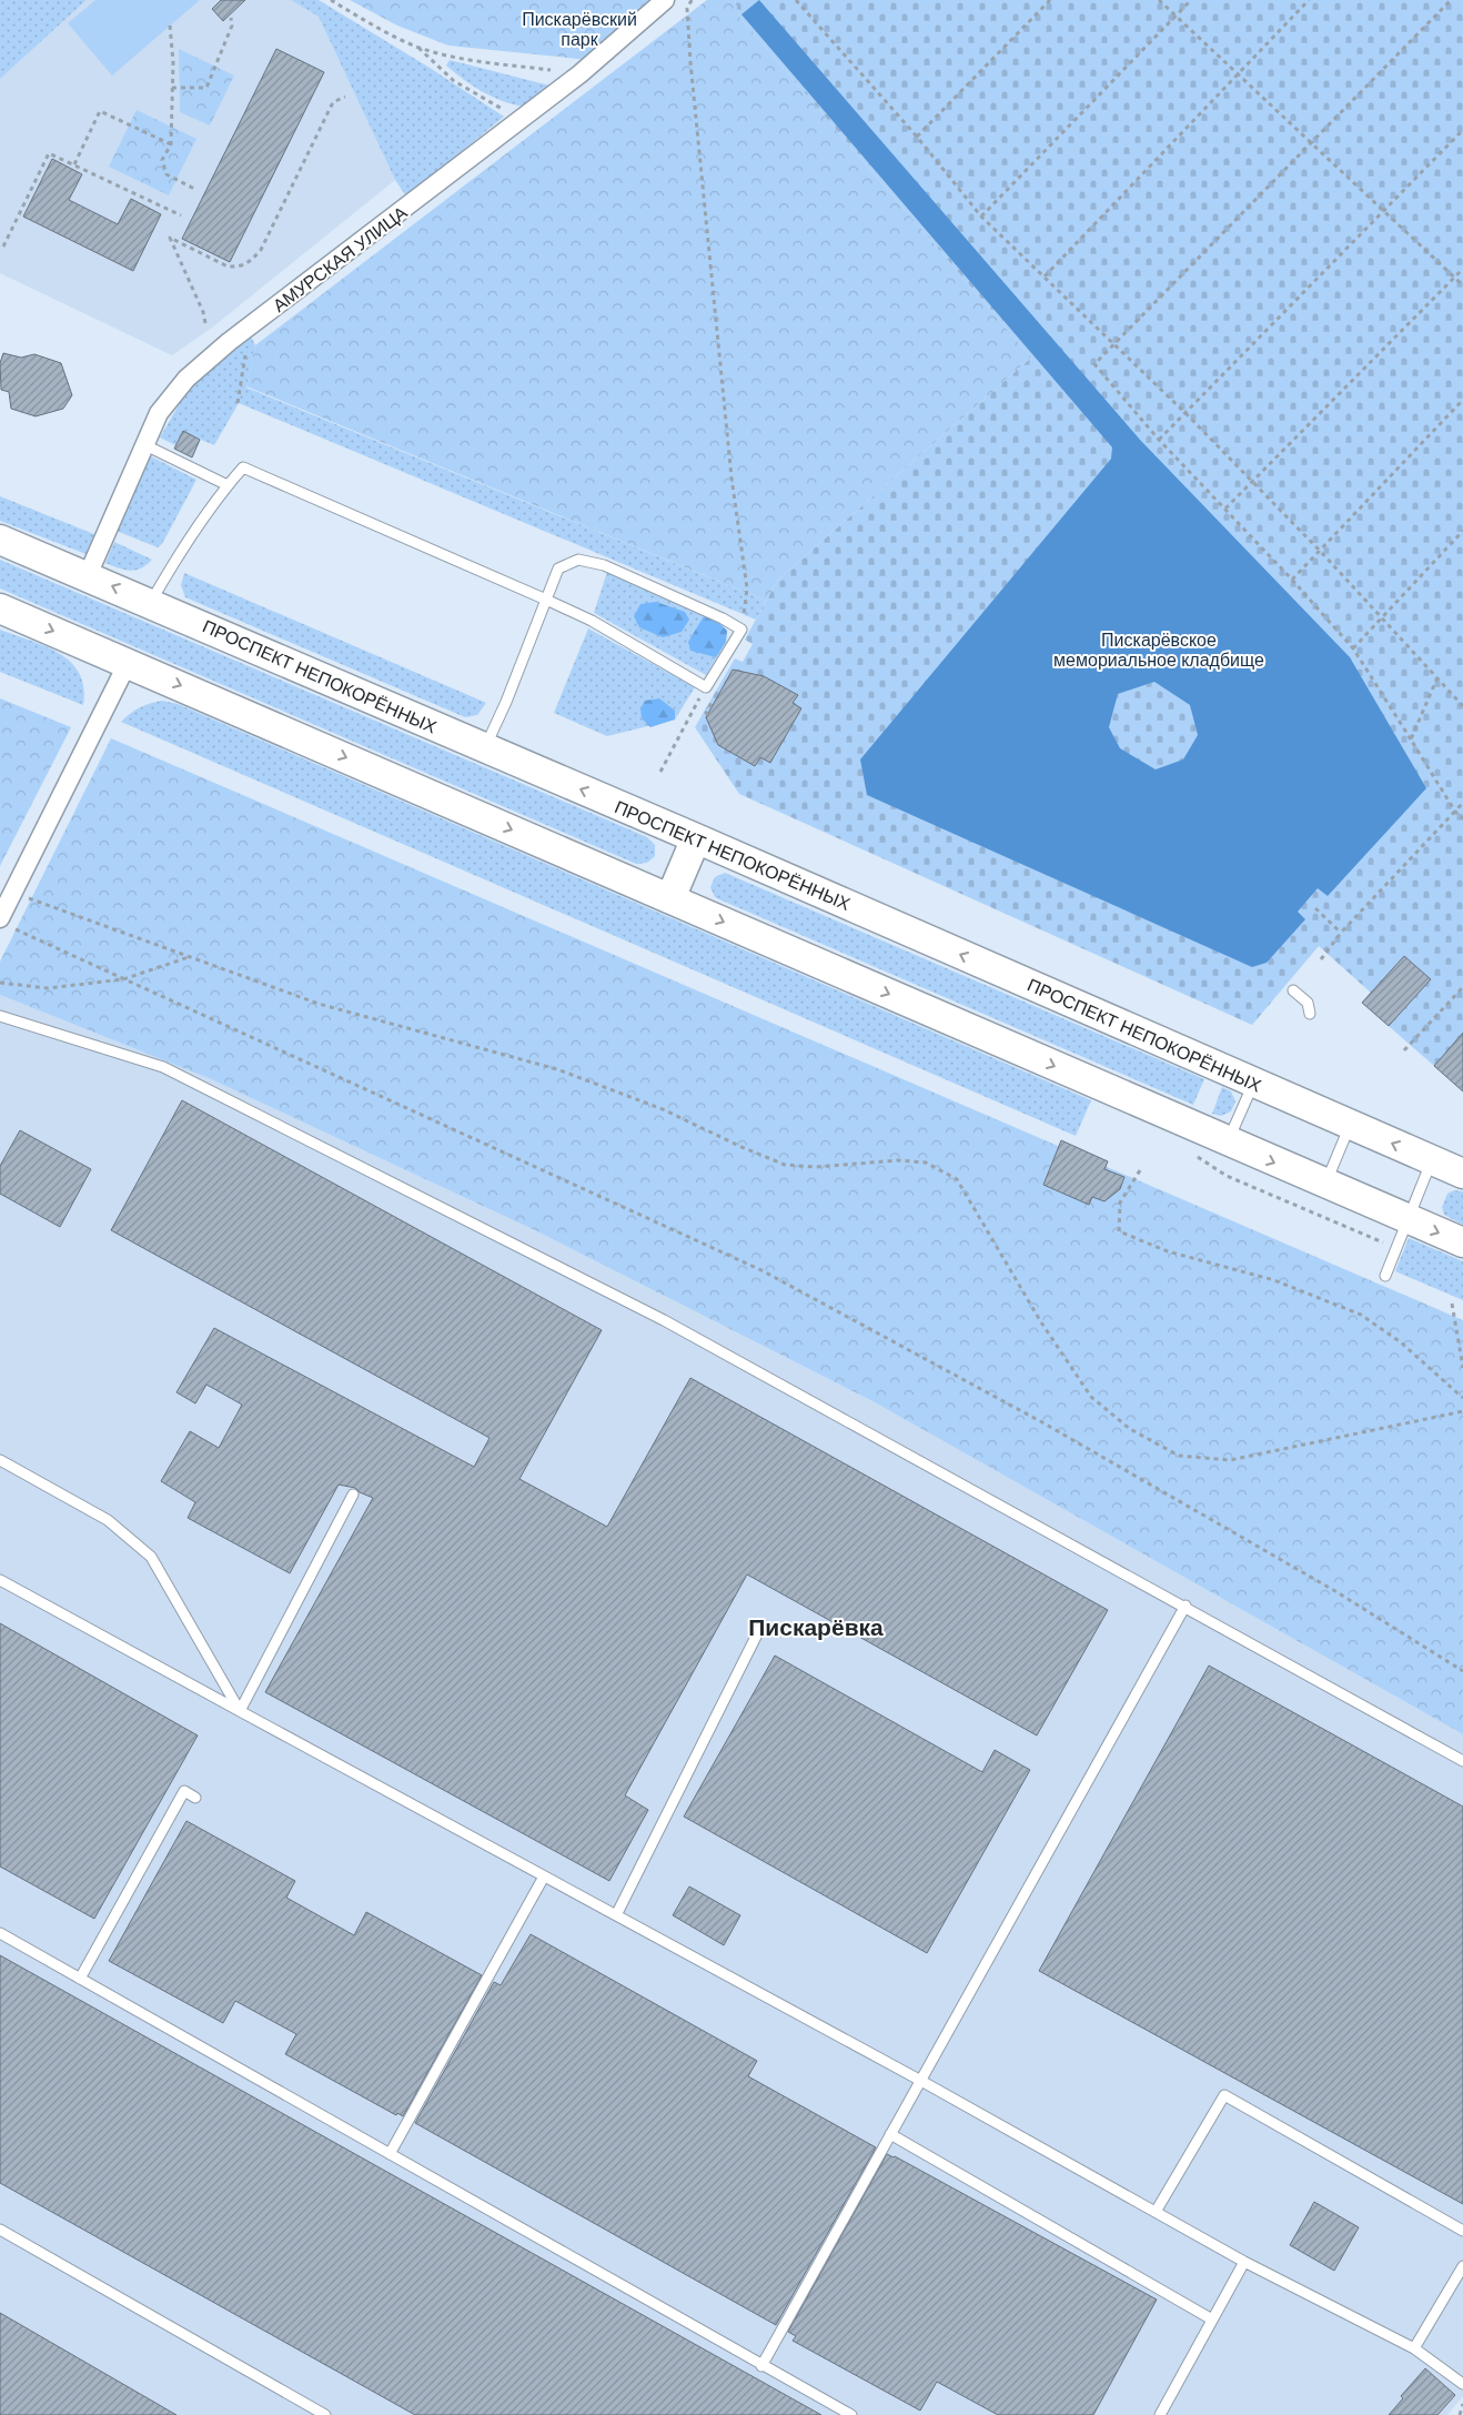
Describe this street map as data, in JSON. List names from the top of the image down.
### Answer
{
  "streets": {
    "main road": ["ПРОСПЕКТ НЕПОКОРЁННЫХ"],
    "street": ["АМУРСКАЯ УЛИЦА"]
  },
  "crossings": [
    ["АМУРСКАЯ УЛИЦА", "ПРОСПЕКТ НЕПОКОРЁННЫХ"]
  ],
  "districts": ["Пискарёвка"],
  "parks": ["Пискарёвский парк", "Пискарёвское мемориальное кладбище"]
}
